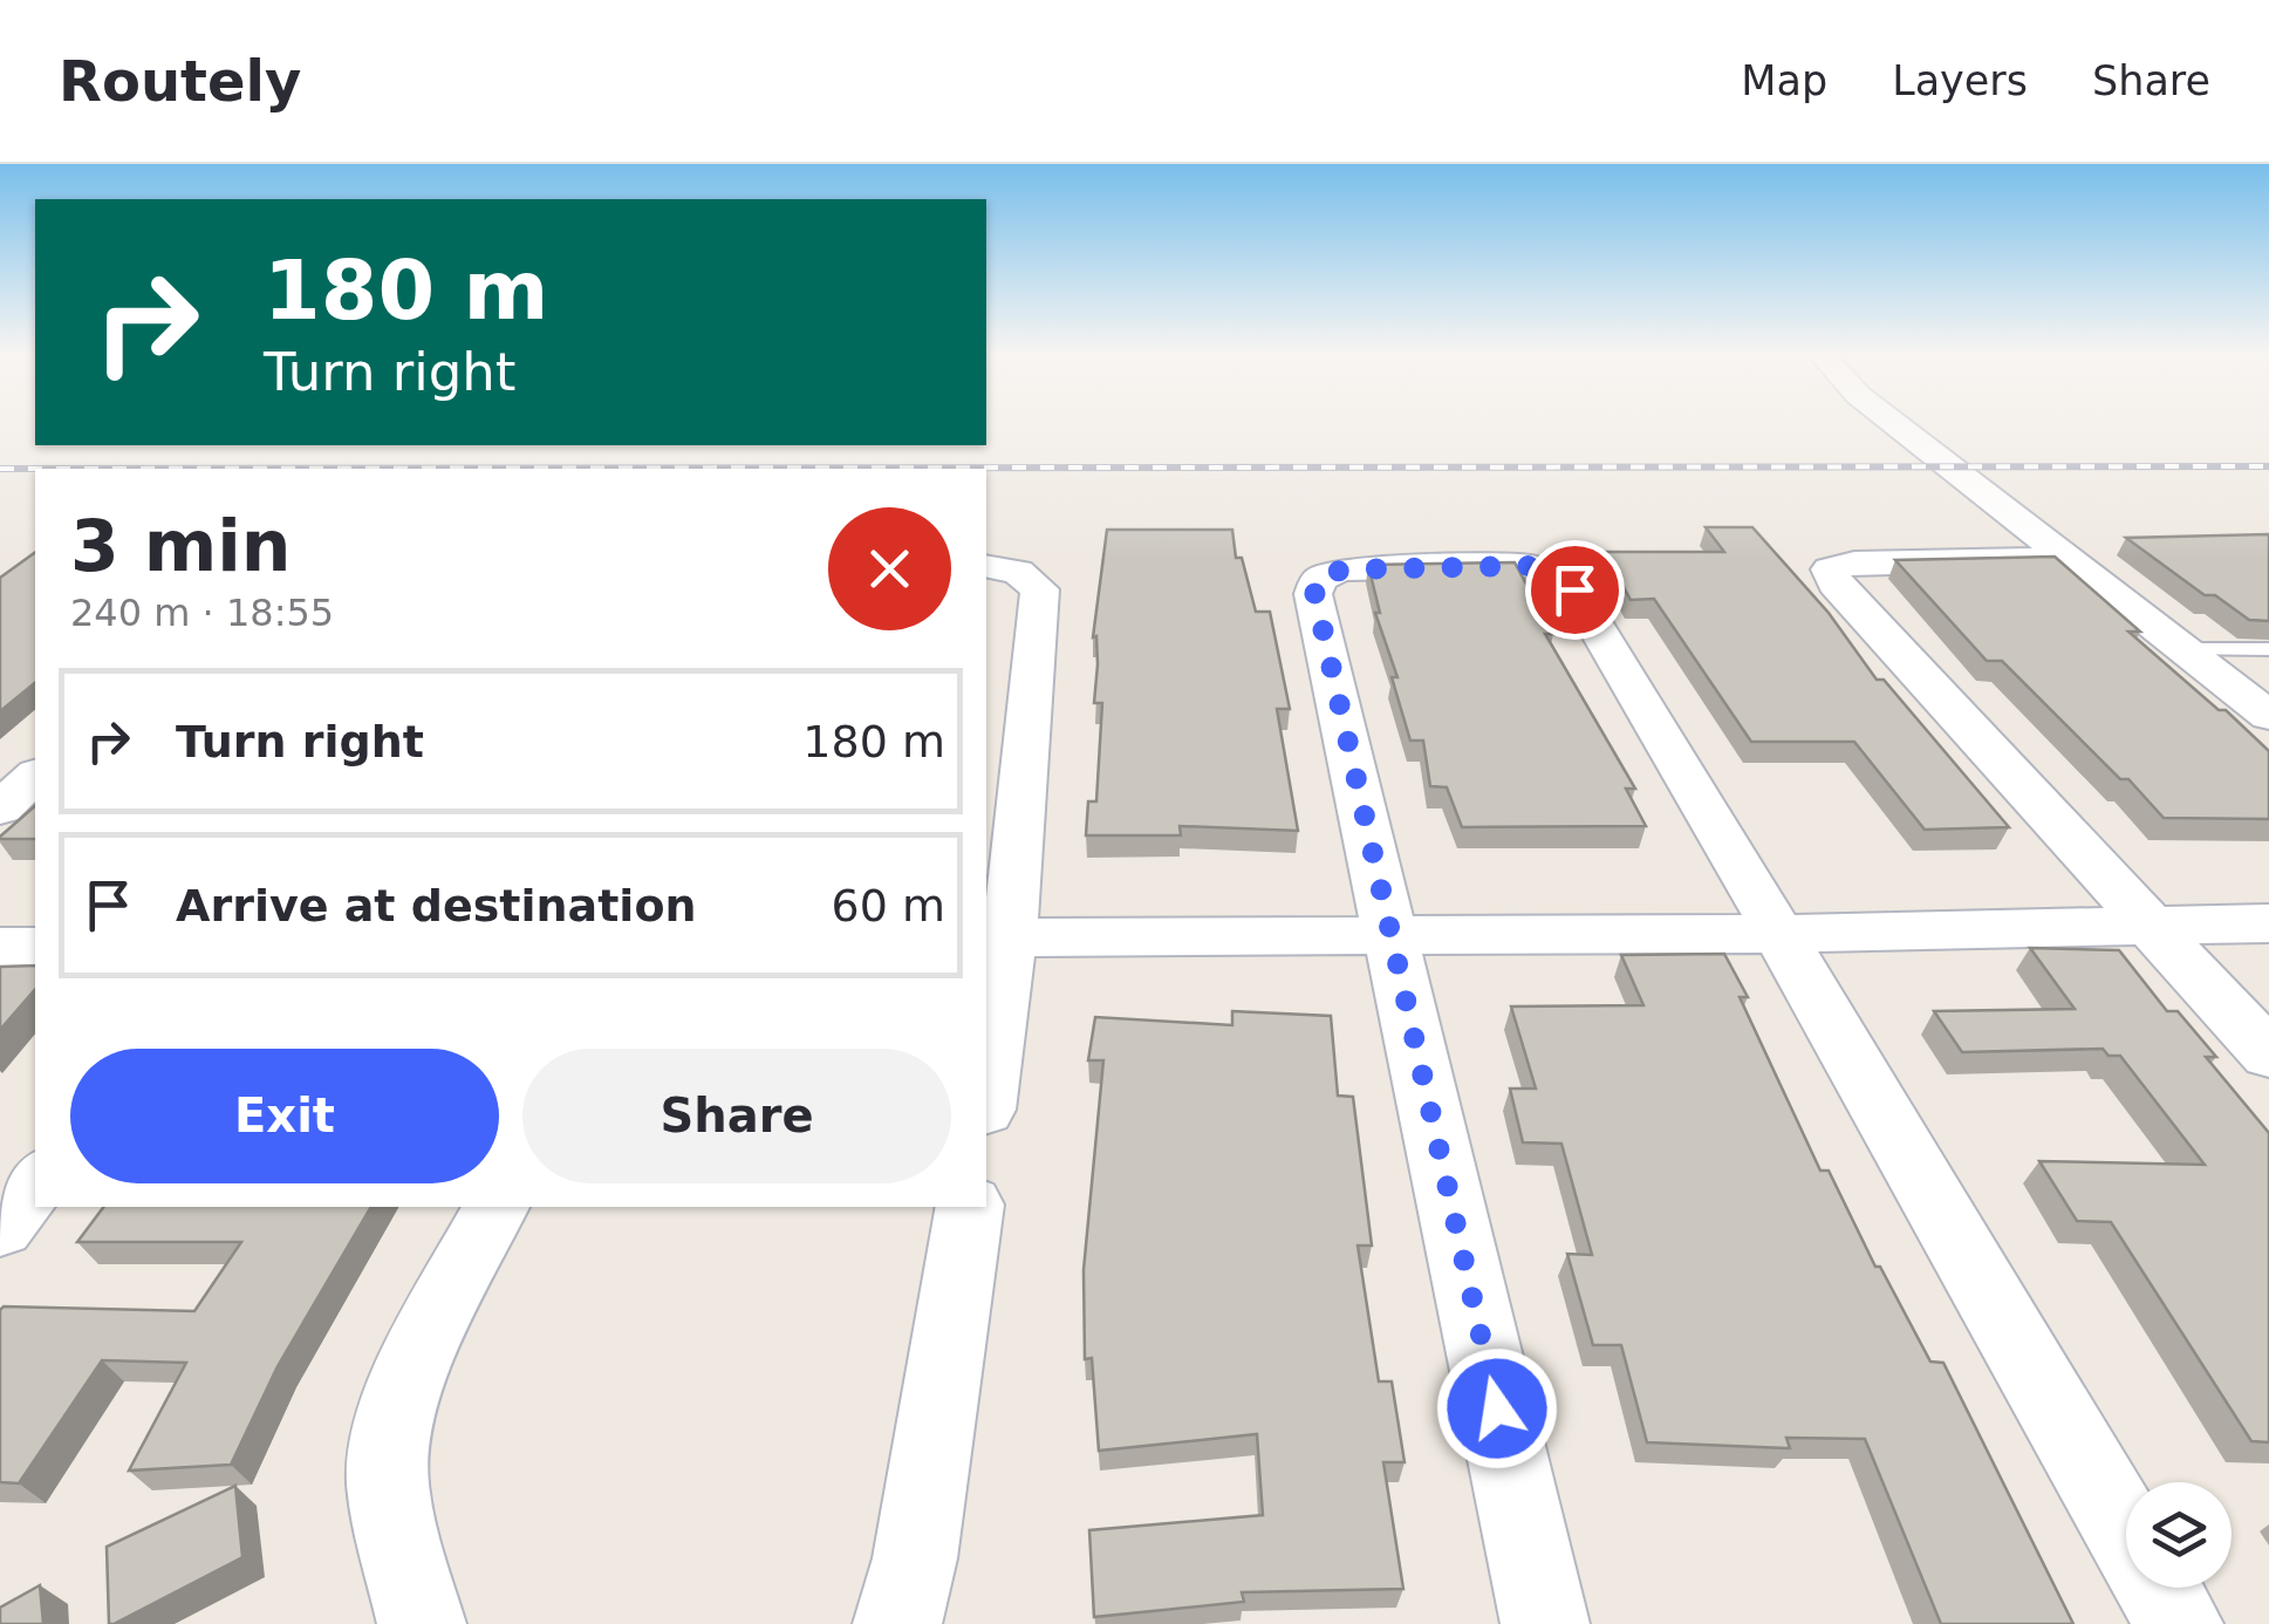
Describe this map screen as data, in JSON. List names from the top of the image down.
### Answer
{
  "page": {
    "header": "Routely",
    "nav": ["Map", "Layers", "Share"],
    "turn": ["180 m", "Turn right"],
    "heading": ["3 min", "240 m · 18:55"],
    "list": [
      {
        "name": "Turn right",
        "value": "180 m"
      },
      {
        "name": "Arrive at destination",
        "value": "60 m"
      }
    ],
    "buttons": ["Exit", "Share"]
  }
}
